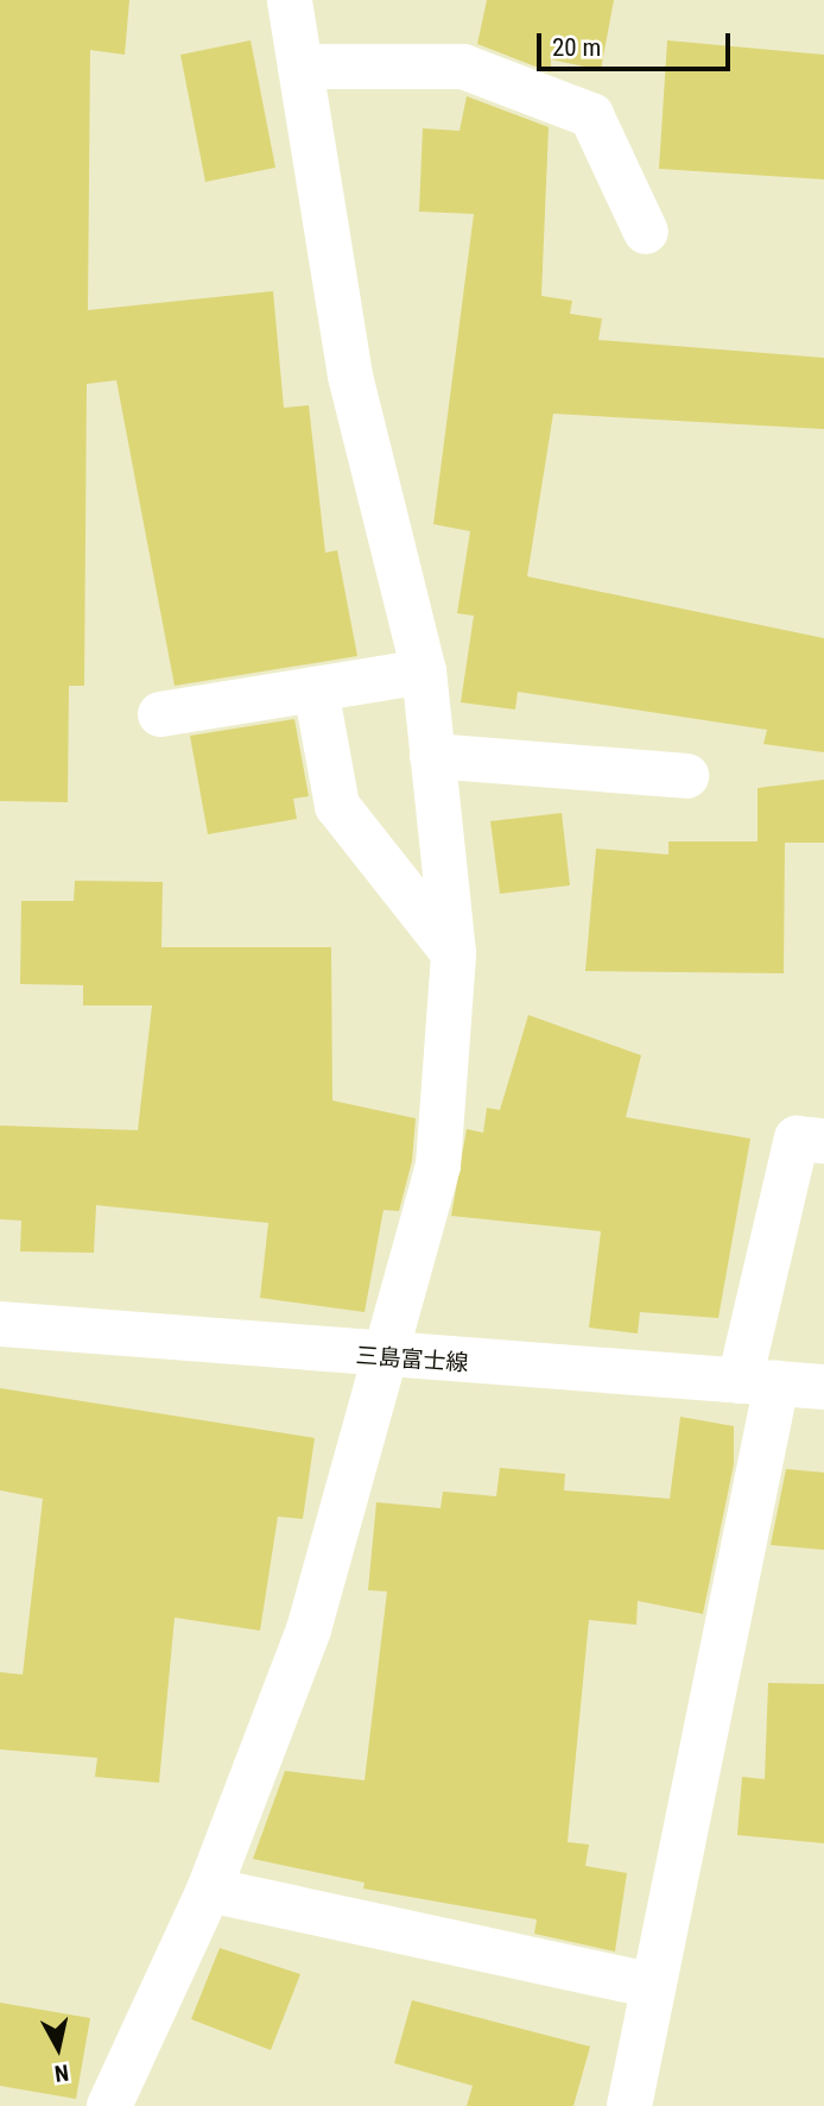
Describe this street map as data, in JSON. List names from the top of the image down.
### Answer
{
  "streets": {
    "street": ["三島富士線"]
  },
  "scale_bar": "20 m",
  "north": "bottom"
}
